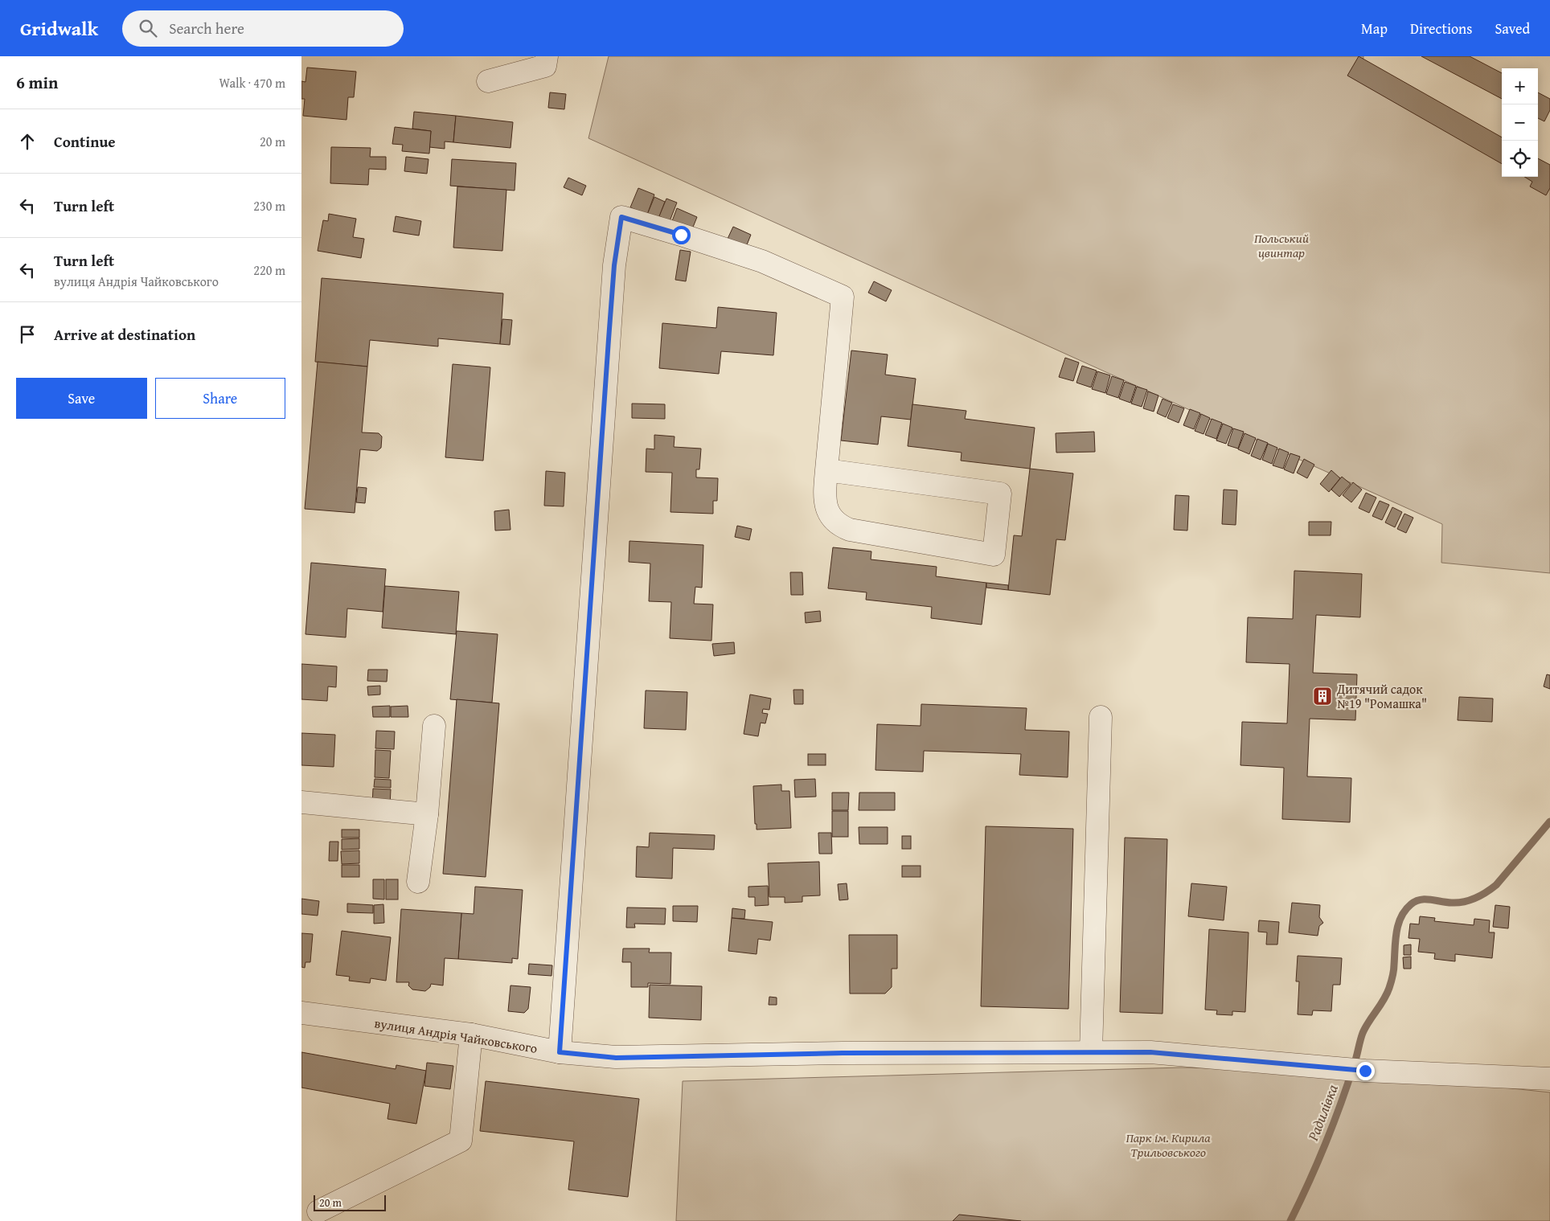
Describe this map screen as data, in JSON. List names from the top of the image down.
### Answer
{
  "streets": {
    "street": ["вулиця Андрія Чайковського"]
  },
  "water": ["Радилівка"],
  "parks": ["Польський цвинтар", "Парк ім. Кирила Трильовського"],
  "places": {
    "building": ["Дитячий садок №19 \"Ромашка\""]
  },
  "scale_bar": "20 m",
  "page": {
    "header": "Gridwalk",
    "search": "Search here",
    "nav": ["Map", "Directions", "Saved"],
    "heading": ["6 min", "Walk · 470 m"],
    "map_buttons": ["+", "−"],
    "list": [
      ["Continue", "20 m"],
      ["Turn left", "230 m"],
      ["Turn left", "вулиця Андрія Чайковського", "220 m"],
      "Arrive at destination"
    ],
    "buttons": ["Save", "Share"],
    "scale": "20 m"
  }
}
